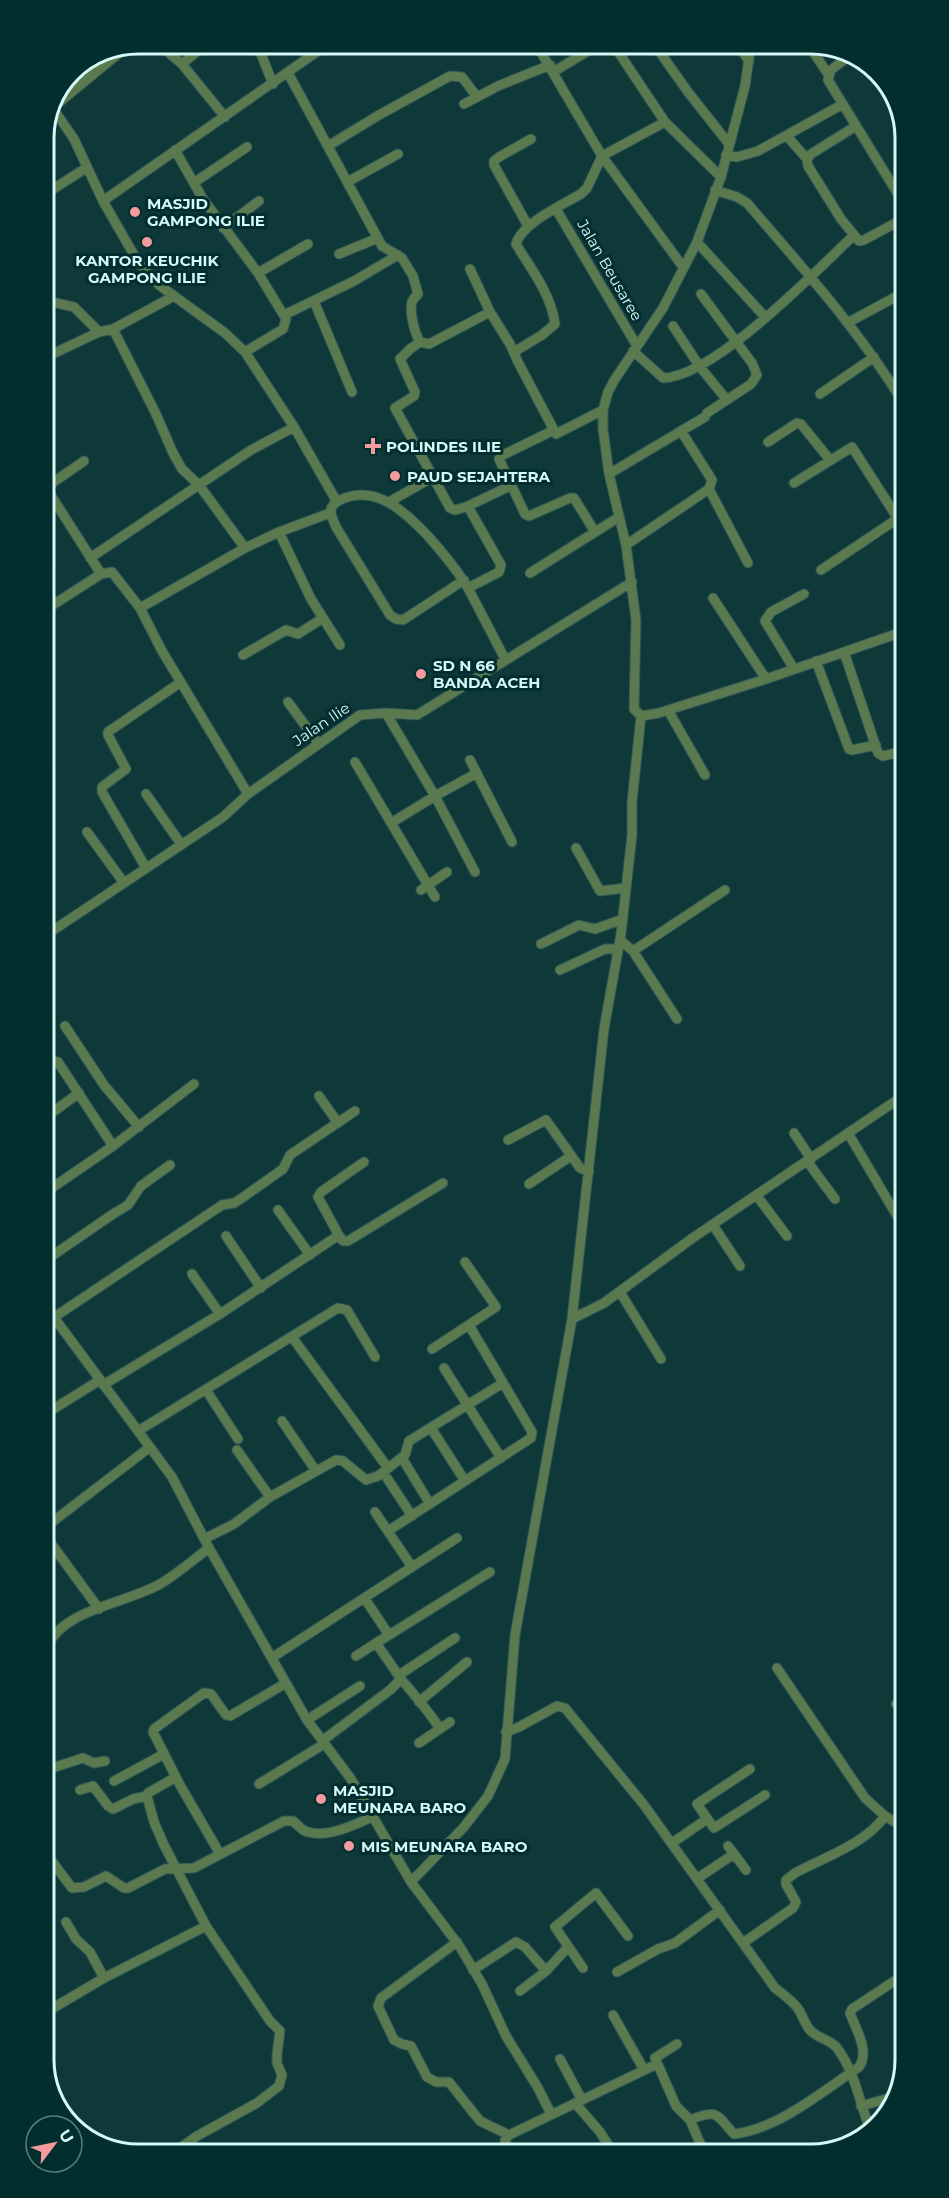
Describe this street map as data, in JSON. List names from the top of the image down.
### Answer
{
  "streets": {
    "street": ["Jalan Beusaree", "Jalan Ilie"]
  },
  "places": {
    "other": [
      "MASJID GAMPONG ILIE",
      "KANTOR KEUCHIK GAMPONG ILIE",
      "PAUD SEJAHTERA",
      "SD N 66 BANDA ACEH",
      "MASJID MEUNARA BARO",
      "MIS MEUNARA BARO"
    ],
    "health": ["POLINDES ILIE"]
  },
  "north": "top right"
}
